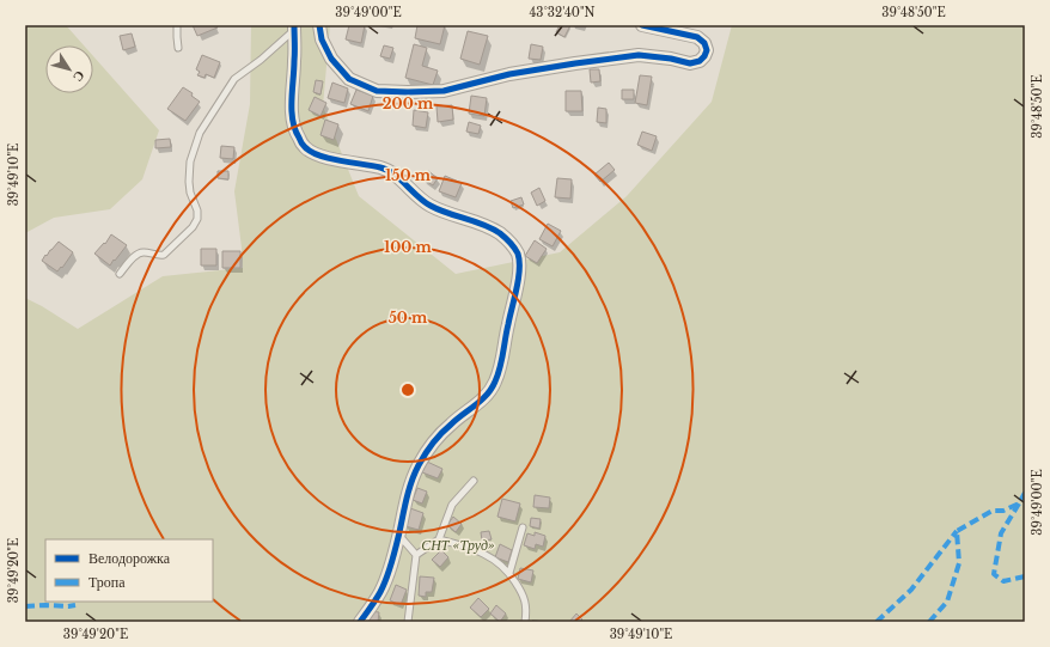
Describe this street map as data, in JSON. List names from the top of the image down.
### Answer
{
  "parks": ["СНТ «Труд»"],
  "legend": ["Велодорожка", "Тропа"],
  "north": "bottom right",
  "coordinates": [
    "39°49'00\"E",
    "43°32'40\"N",
    "39°48'50\"E",
    "39°49'10\"E",
    "39°49'20\"E"
  ],
  "rings": [
    "200 m",
    "150 m",
    "100 m",
    "50 m"
  ]
}
